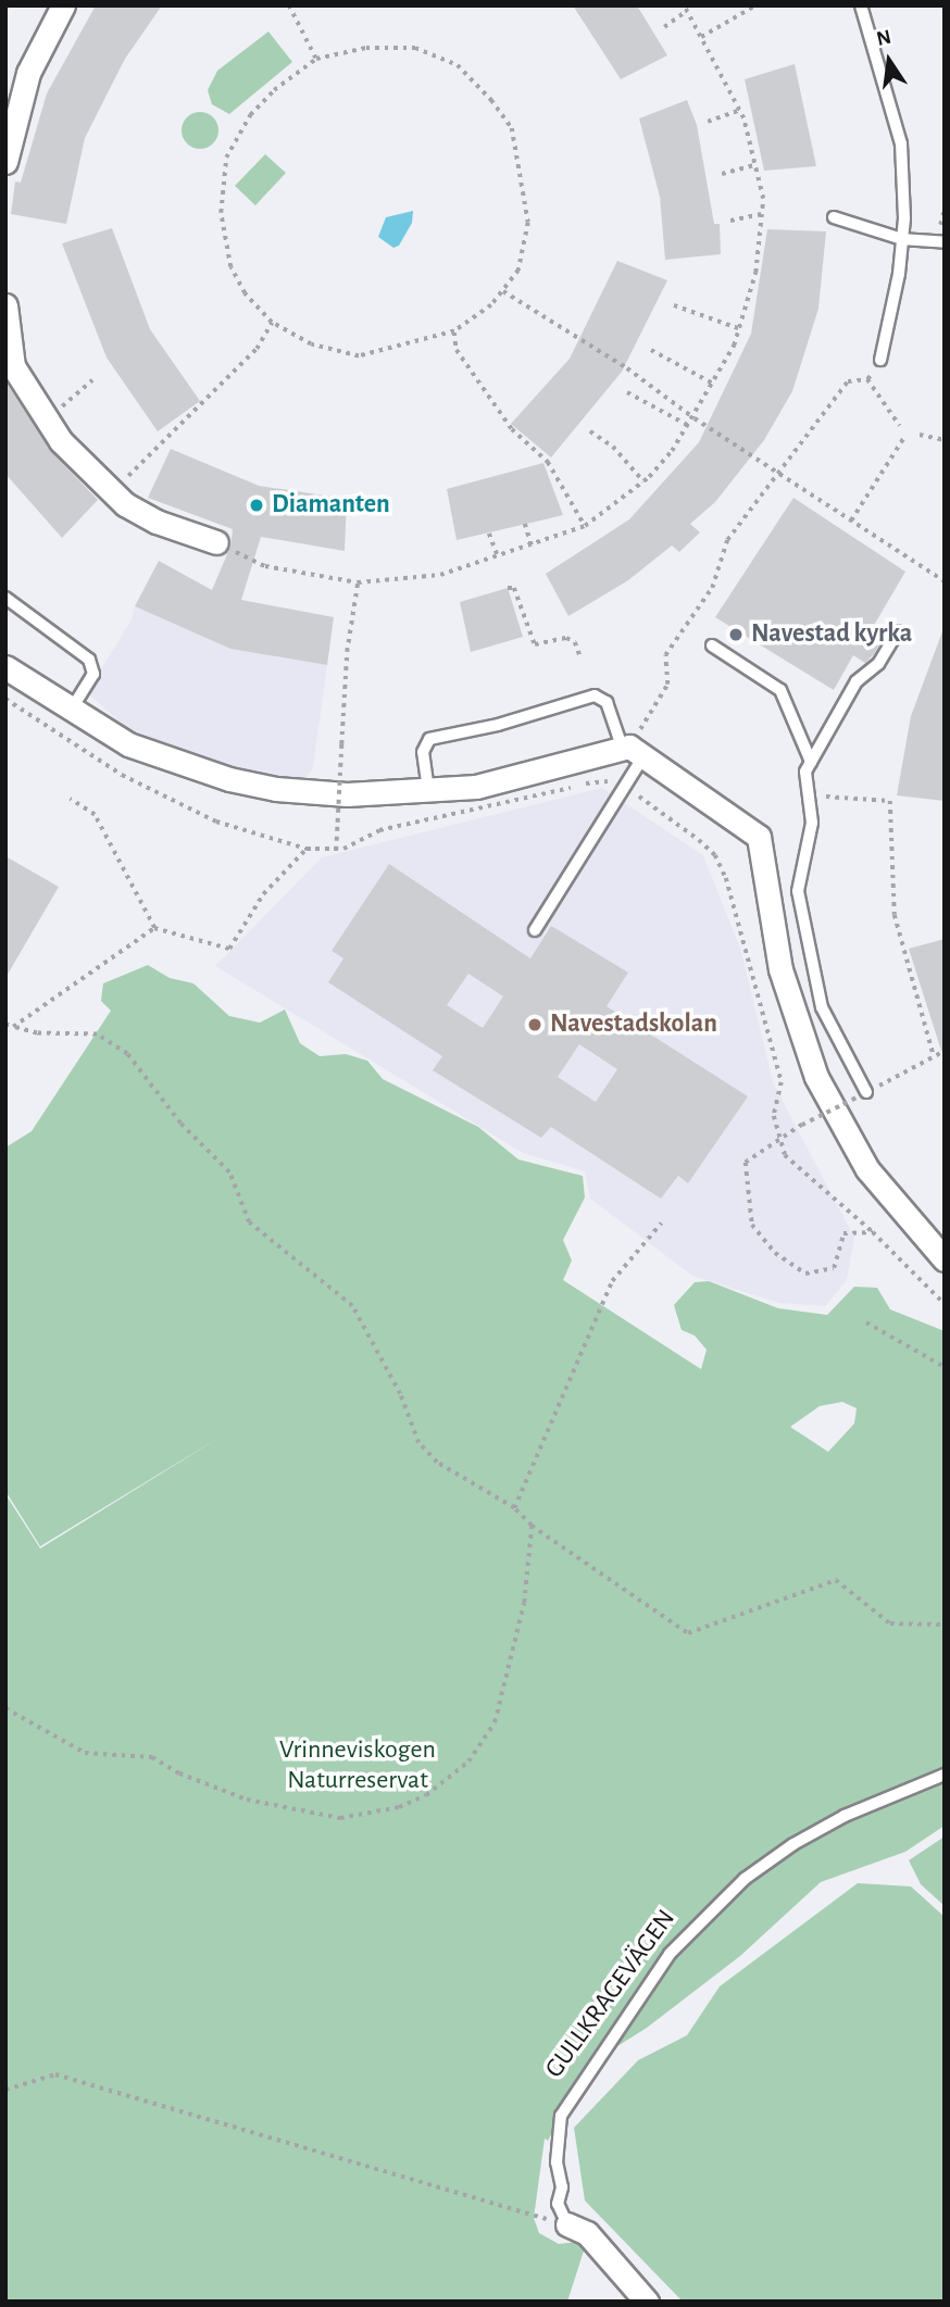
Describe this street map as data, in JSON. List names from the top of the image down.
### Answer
{
  "streets": {
    "lane": ["GULLKRAGEVÄGEN"]
  },
  "parks": ["Vrinneviskogen Naturreservat"],
  "places": ["Diamanten", "Navestad kyrka", "Navestadskolan"],
  "north": "top"
}
